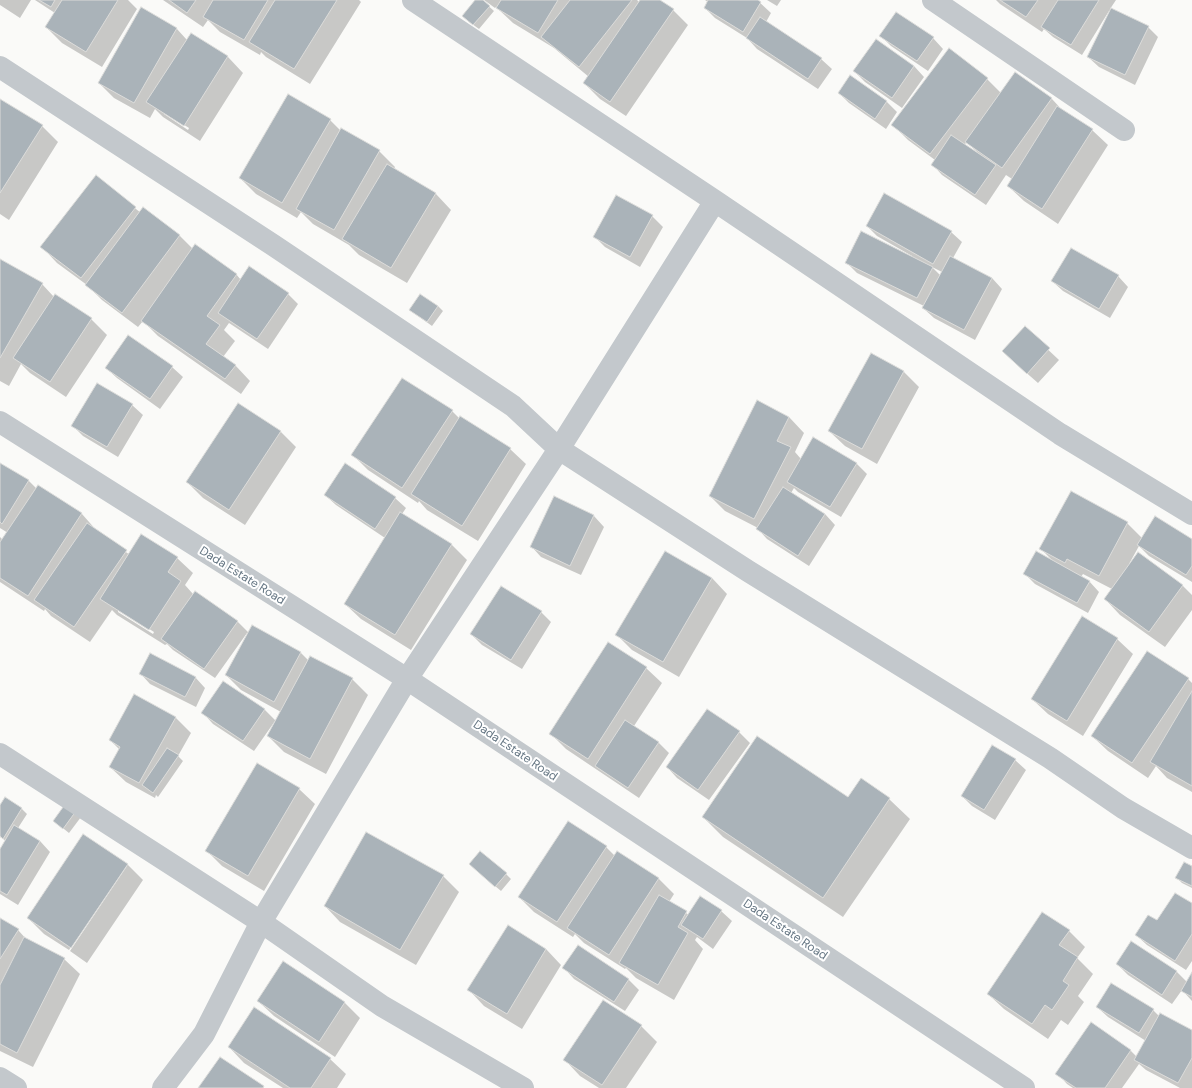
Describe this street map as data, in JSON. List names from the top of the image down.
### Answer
{
  "streets": {
    "street": ["Dada Estate Road"]
  }
}
